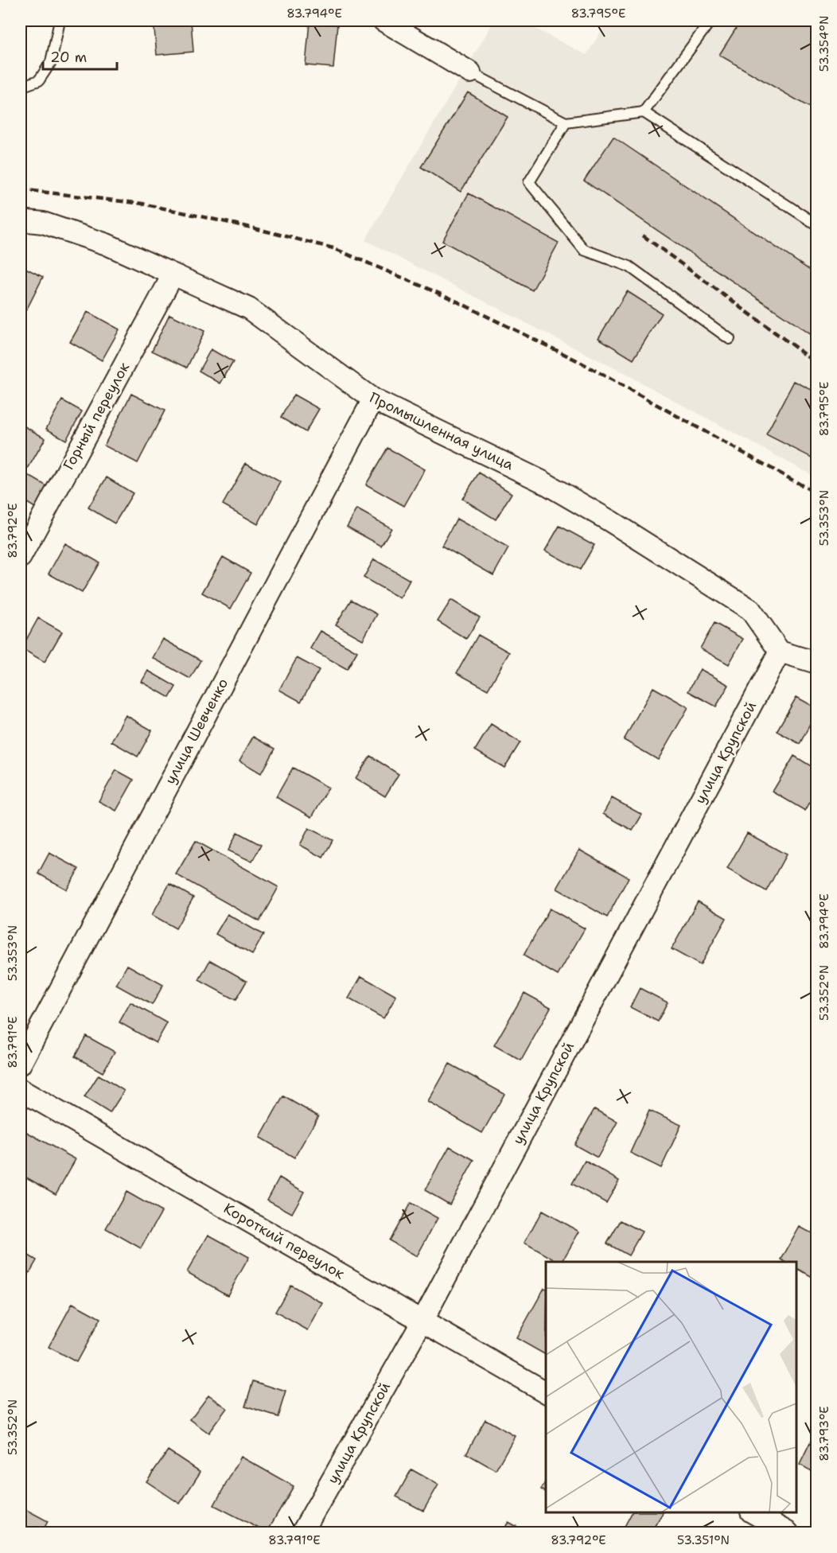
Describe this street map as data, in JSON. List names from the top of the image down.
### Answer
{
  "streets": {
    "street": [
      "Горный переулок",
      "Промышленная улица",
      "улица Шевченко",
      "улица Крупской",
      "Короткий переулок"
    ]
  },
  "crossings": [
    ["Горный переулок", "Промышленная улица"],
    ["Промышленная улица", "улица Шевченко"],
    ["Промышленная улица", "улица Крупской"],
    ["улица Крупской", "Короткий переулок"]
  ],
  "scale_bar": "20 m",
  "coordinates": [
    "83.794°E",
    "83.795°E",
    "53.354°N",
    "53.353°N",
    "83.792°E",
    "53.352°N",
    "83.791°E",
    "83.793°E",
    "53.351°N"
  ]
}
